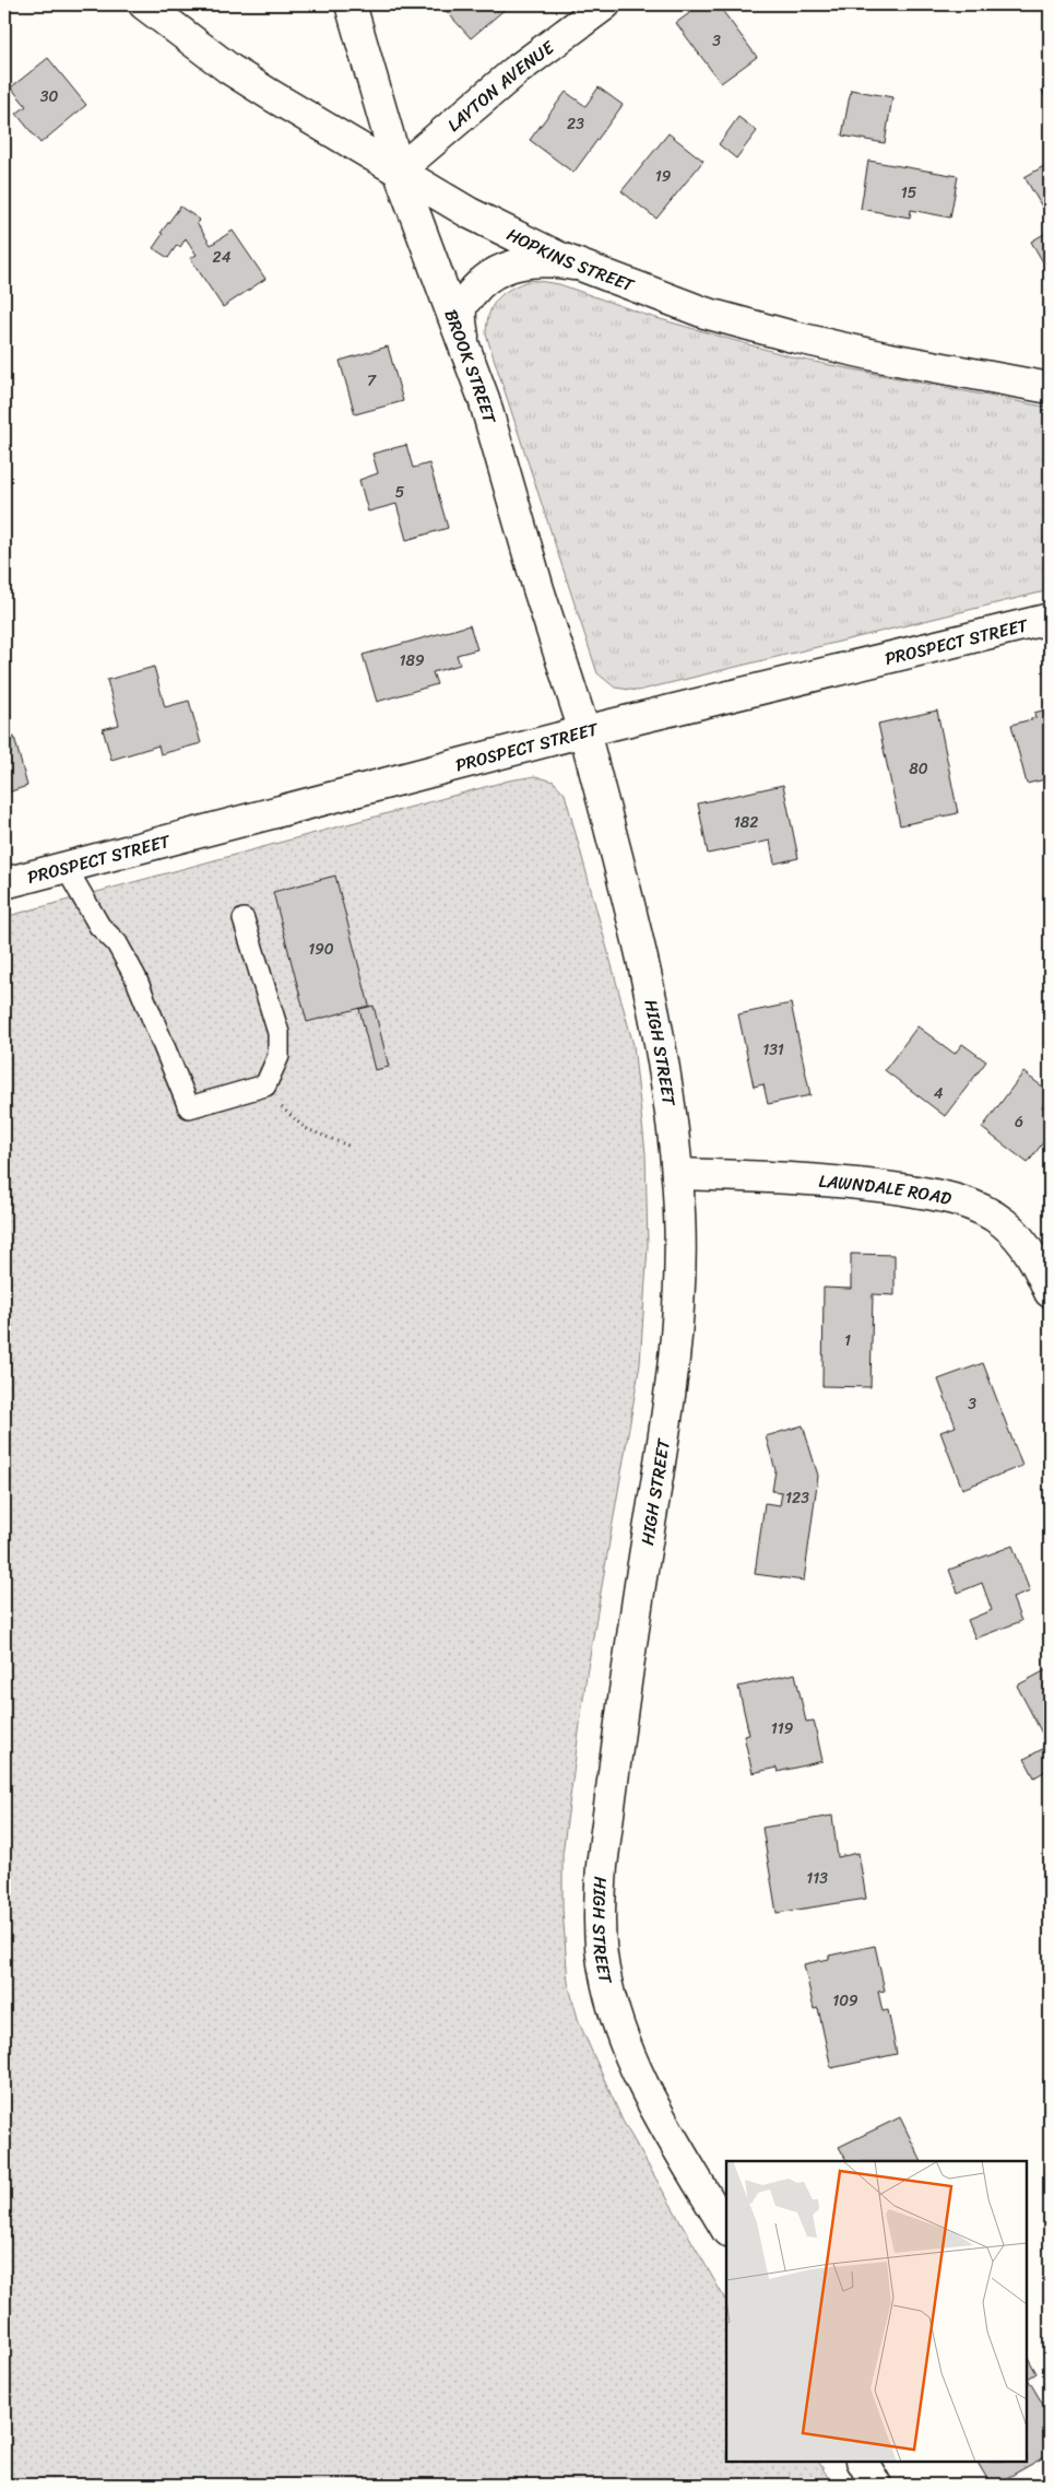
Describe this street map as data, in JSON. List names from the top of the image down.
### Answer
{
  "streets": {
    "street": [
      "LAYTON AVENUE",
      "HOPKINS STREET",
      "BROOK STREET",
      "PROSPECT STREET",
      "HIGH STREET",
      "LAWNDALE ROAD"
    ]
  },
  "crossings": [
    ["LAYTON AVENUE", "HOPKINS STREET"],
    ["LAYTON AVENUE", "BROOK STREET"],
    ["HOPKINS STREET", "BROOK STREET"],
    ["BROOK STREET", "PROSPECT STREET"],
    ["BROOK STREET", "HIGH STREET"],
    ["PROSPECT STREET", "HIGH STREET"],
    ["HIGH STREET", "LAWNDALE ROAD"]
  ],
  "house_numbers": [
    "3",
    "30",
    "23",
    "19",
    "15",
    "24",
    "7",
    "5",
    "189",
    "80",
    "182",
    "190",
    "131",
    "4",
    "6",
    "1",
    "3",
    "123",
    "119",
    "113",
    "109"
  ]
}
